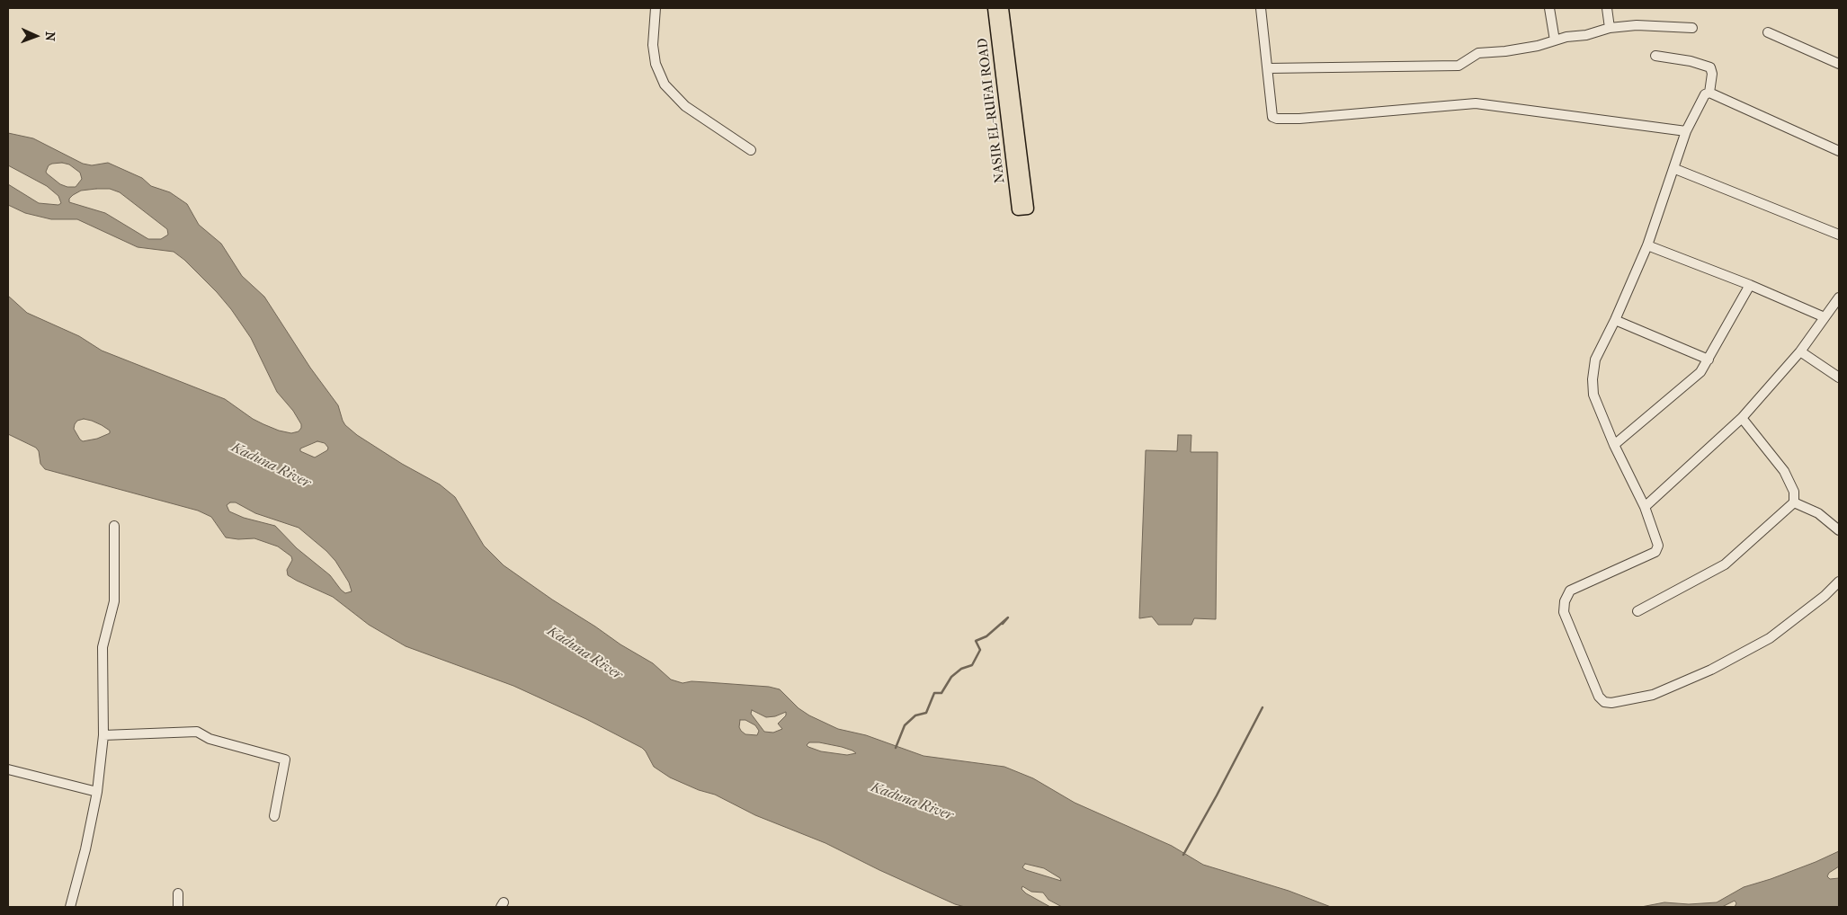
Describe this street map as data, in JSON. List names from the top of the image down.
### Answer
{
  "streets": {
    "main road": ["NASIR EL-RUFAI ROAD"]
  },
  "water": ["Kaduna River"],
  "north": "right"
}
